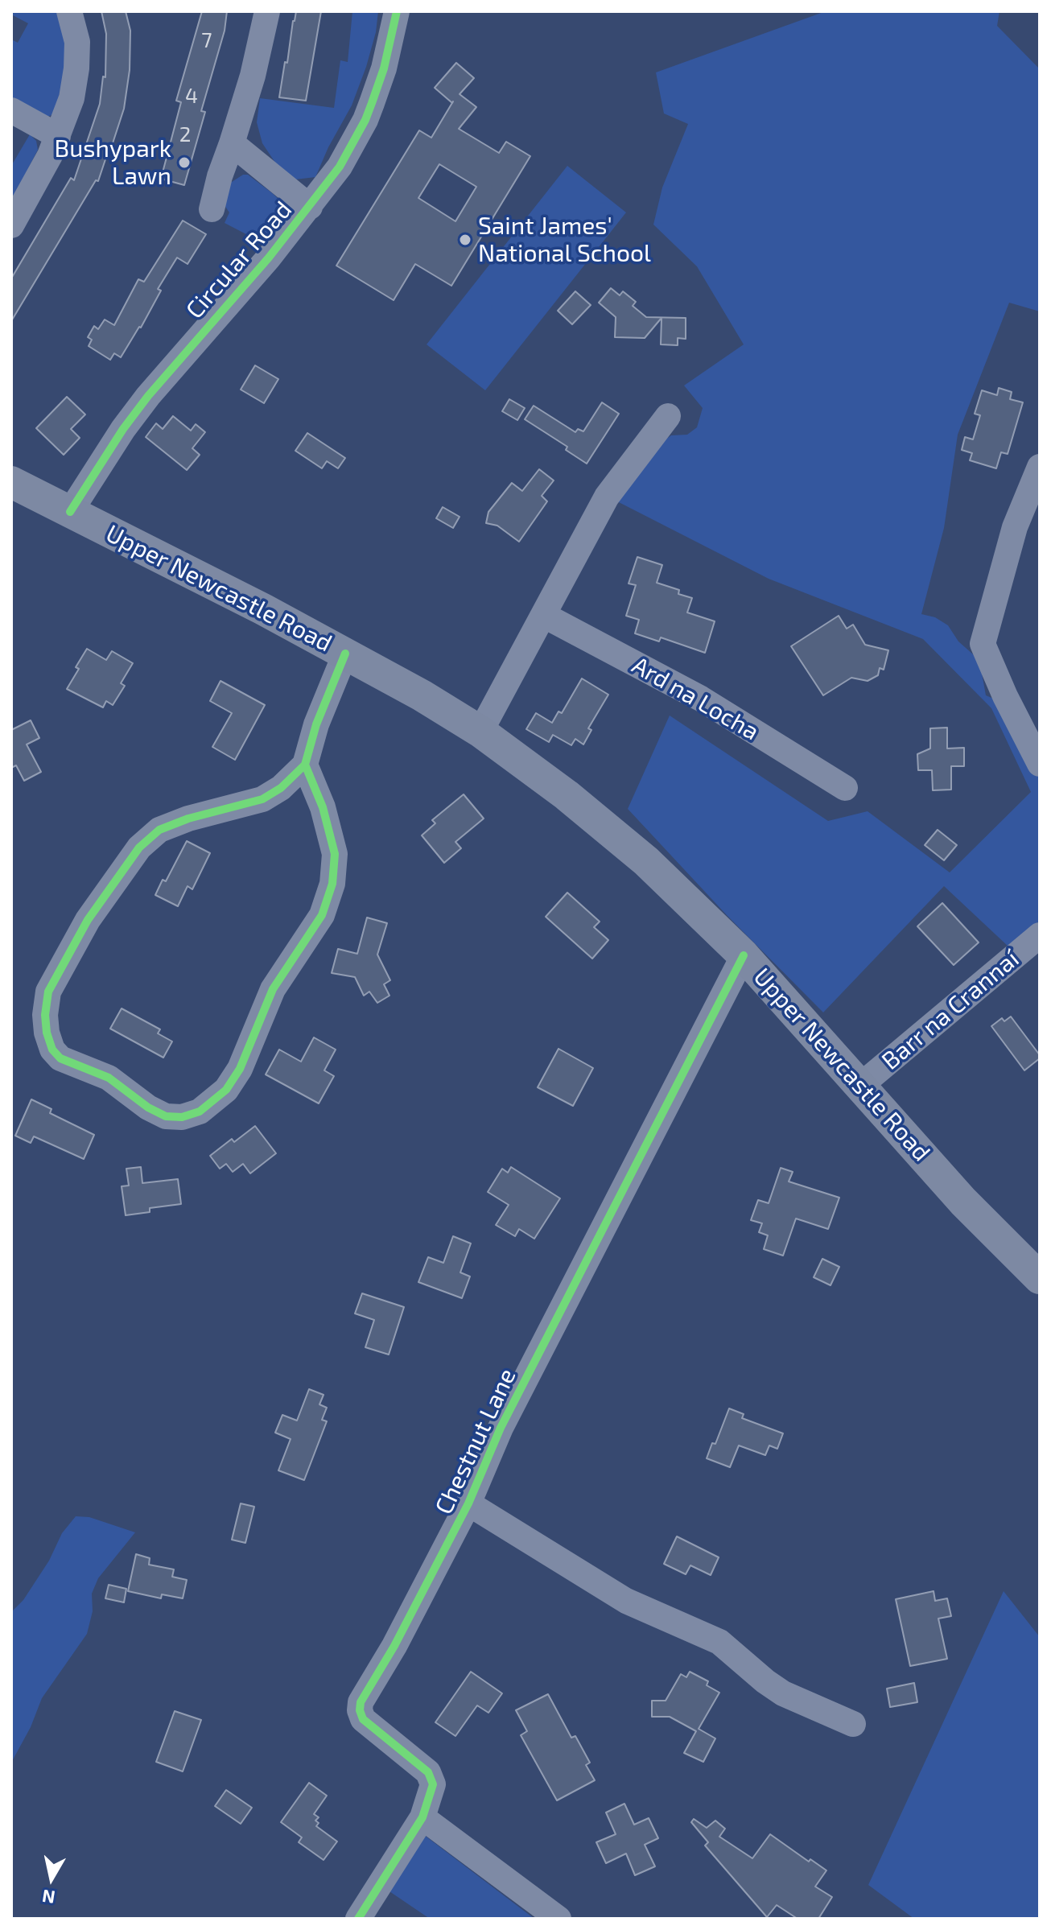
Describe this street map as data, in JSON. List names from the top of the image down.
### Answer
{
  "streets": {
    "main road": ["Upper Newcastle Road"],
    "street": [
      "Circular Road",
      "Ard na Locha",
      "Barr na Crannaí",
      "Chestnut Lane"
    ]
  },
  "crossings": [
    ["Circular Road", "Upper Newcastle Road"],
    ["Upper Newcastle Road", "Barr na Crannaí"],
    ["Upper Newcastle Road", "Chestnut Lane"]
  ],
  "places": ["Bushypark Lawn", "Saint James' National School"],
  "house_numbers": ["7", "4", "2"],
  "north": "bottom"
}
